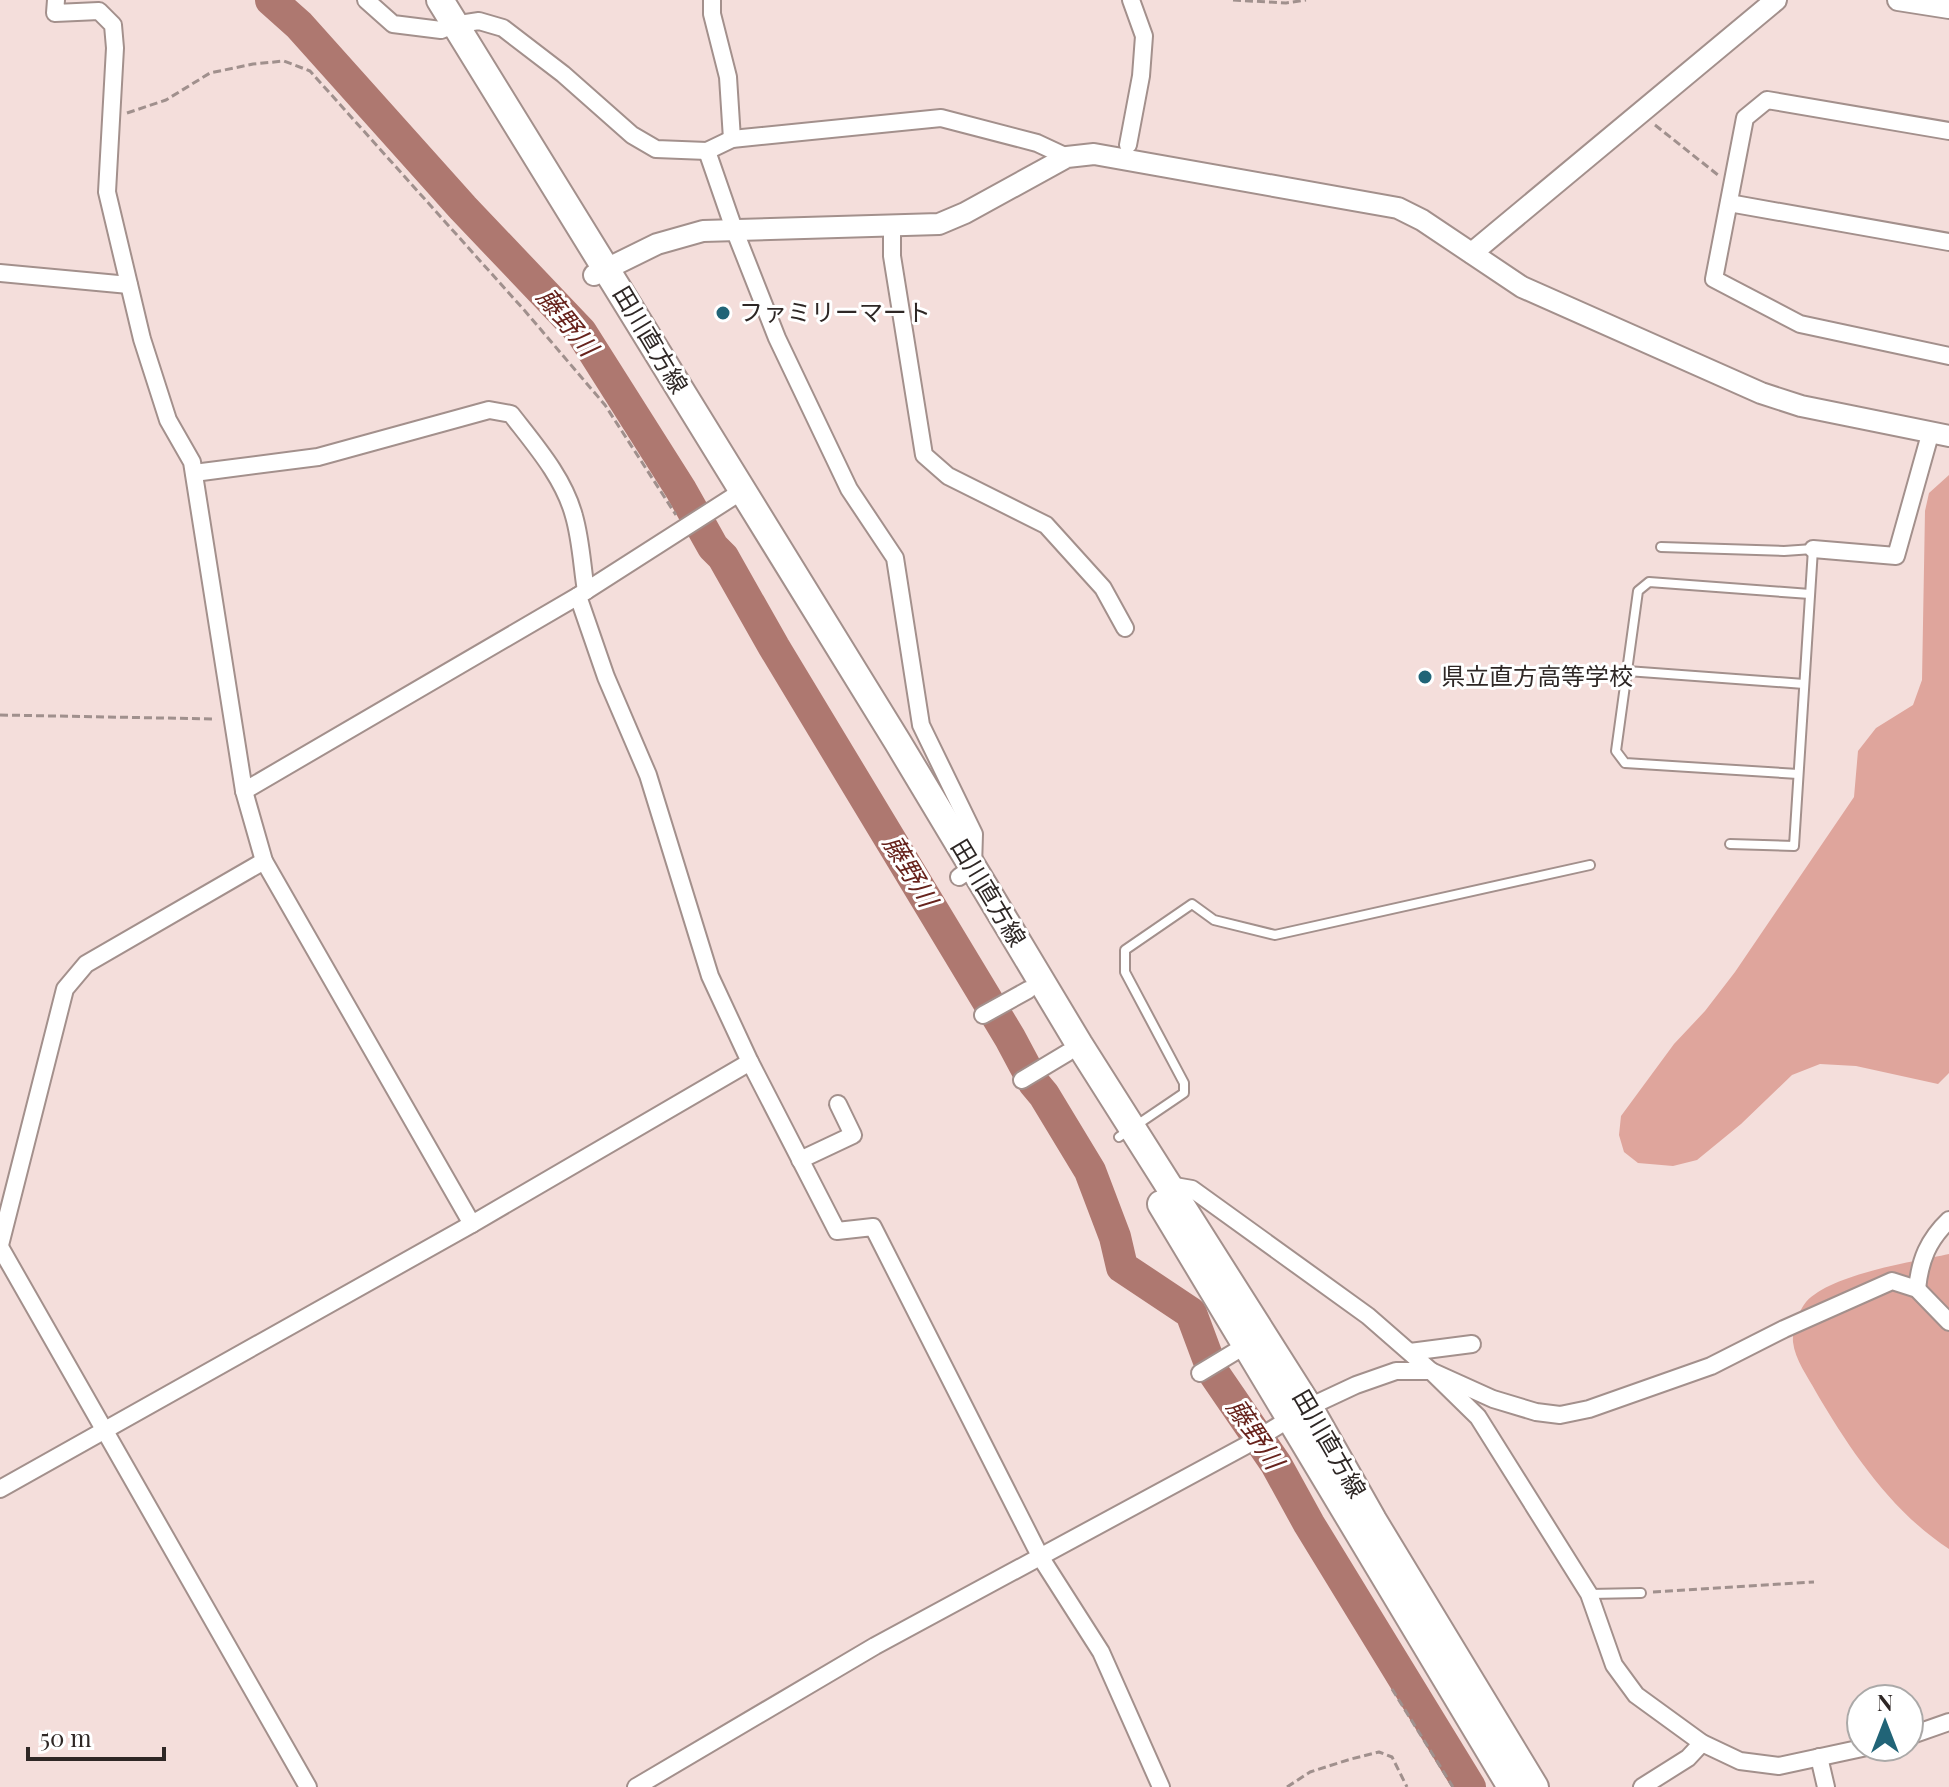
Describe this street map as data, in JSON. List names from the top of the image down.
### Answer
{
  "streets": {
    "main road": ["田川直方線"]
  },
  "water": ["藤野川"],
  "places": ["ファミリーマート", "県立直方高等学校"],
  "scale_bar": "50 m",
  "north": "top"
}
